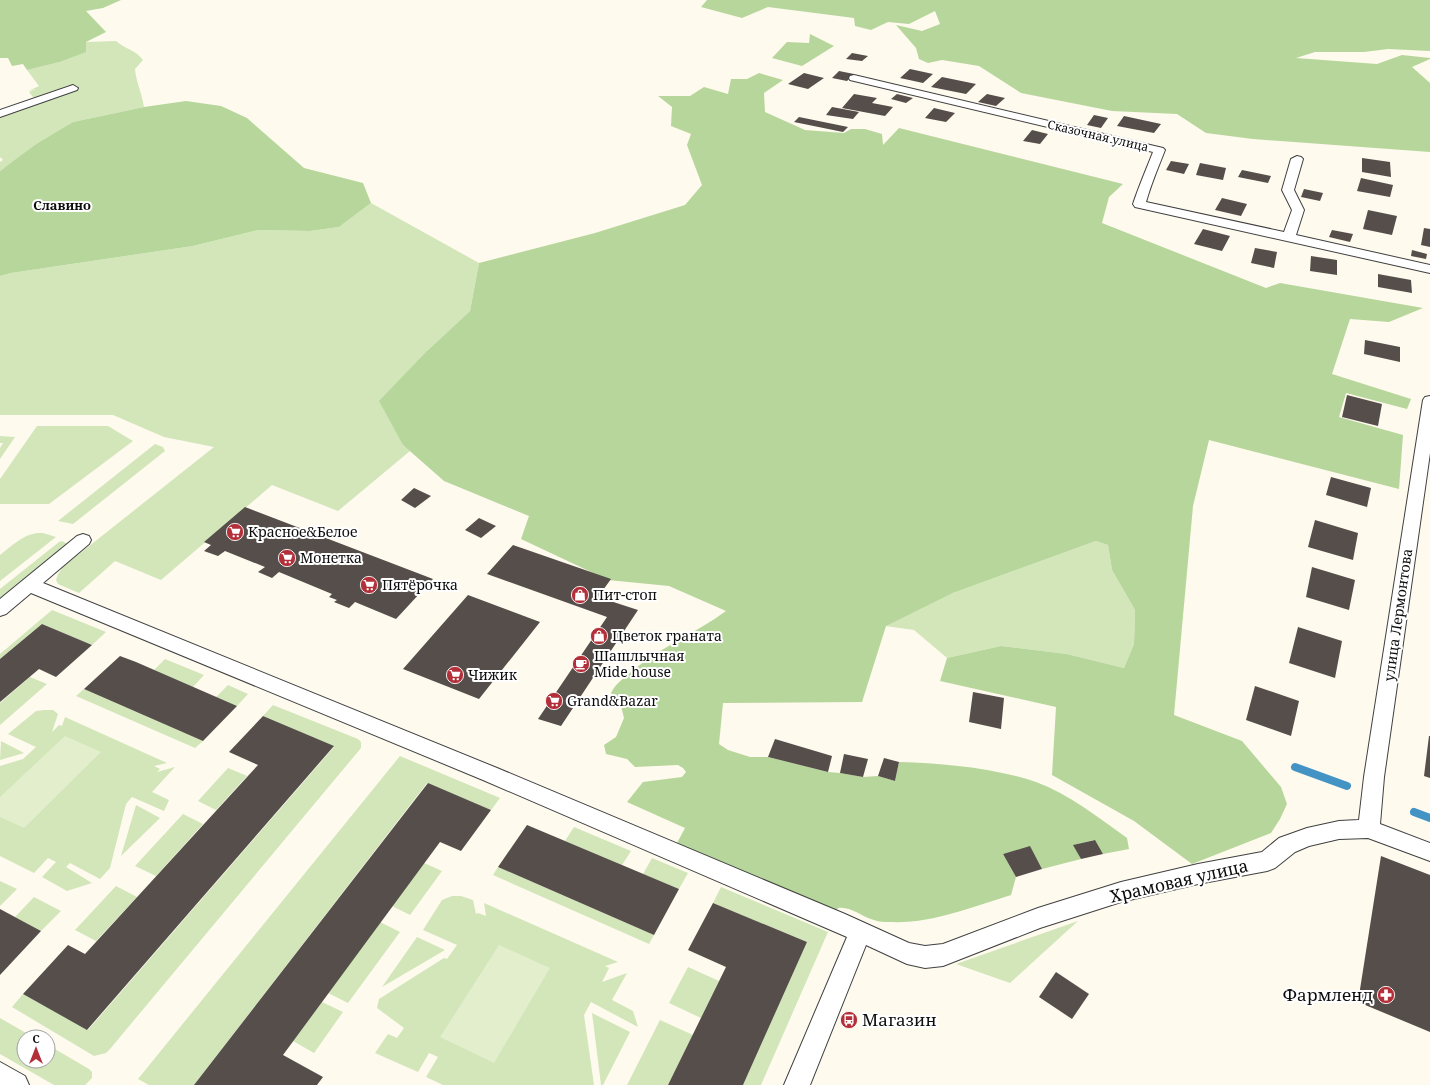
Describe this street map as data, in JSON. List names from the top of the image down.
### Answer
{
  "streets": {
    "street": ["Сказочная улица", "улица Лермонтова", "Храмовая улица"]
  },
  "crossings": [
    ["улица Лермонтова", "Храмовая улица"]
  ],
  "districts": ["Славино"],
  "places": {
    "supermarket": [
      "Красное&Белое",
      "Монетка",
      "Пятёрочка",
      "Чижик",
      "Grand&Bazar"
    ],
    "shop": ["Пит-стоп", "Цветок граната"],
    "cafe": ["Шашлычная Mide house"],
    "pharmacy": ["Фармленд"],
    "bus stop": ["Магазин"]
  },
  "north": "top"
}
